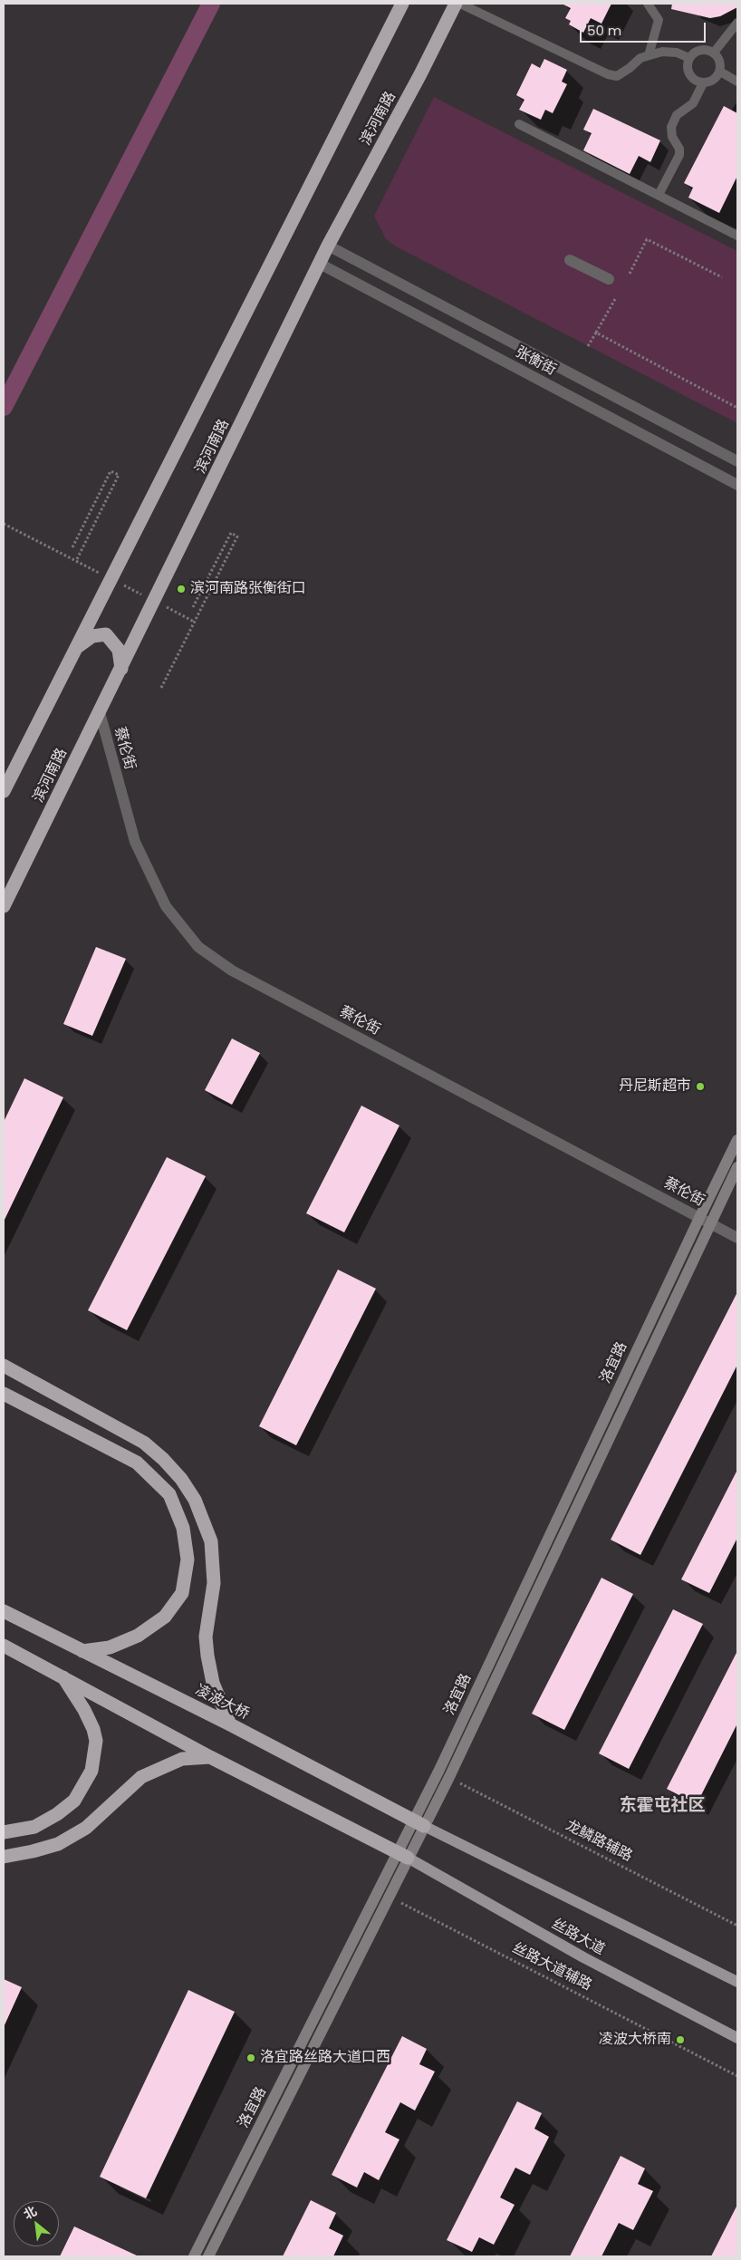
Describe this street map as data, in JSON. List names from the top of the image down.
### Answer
{
  "streets": {
    "highway": ["滨河南路", "凌波大桥"],
    "main road": ["丝路大道"],
    "street": ["张衡街", "蔡伦街", "洛宜路"],
    "path": ["龙鳞路辅路", "丝路大道辅路"]
  },
  "crossings": [
    ["滨河南路", "张衡街"],
    ["滨河南路", "蔡伦街"],
    ["蔡伦街", "洛宜路"],
    ["洛宜路", "凌波大桥"],
    ["洛宜路", "龙鳞路辅路"],
    ["洛宜路", "丝路大道"],
    ["凌波大桥", "丝路大道"]
  ],
  "districts": ["东霍屯社区"],
  "places": [
    "滨河南路张衡街口",
    "丹尼斯超市",
    "凌波大桥南",
    "洛宜路丝路大道口西"
  ],
  "scale_bar": "50 m",
  "north": "top left"
}
